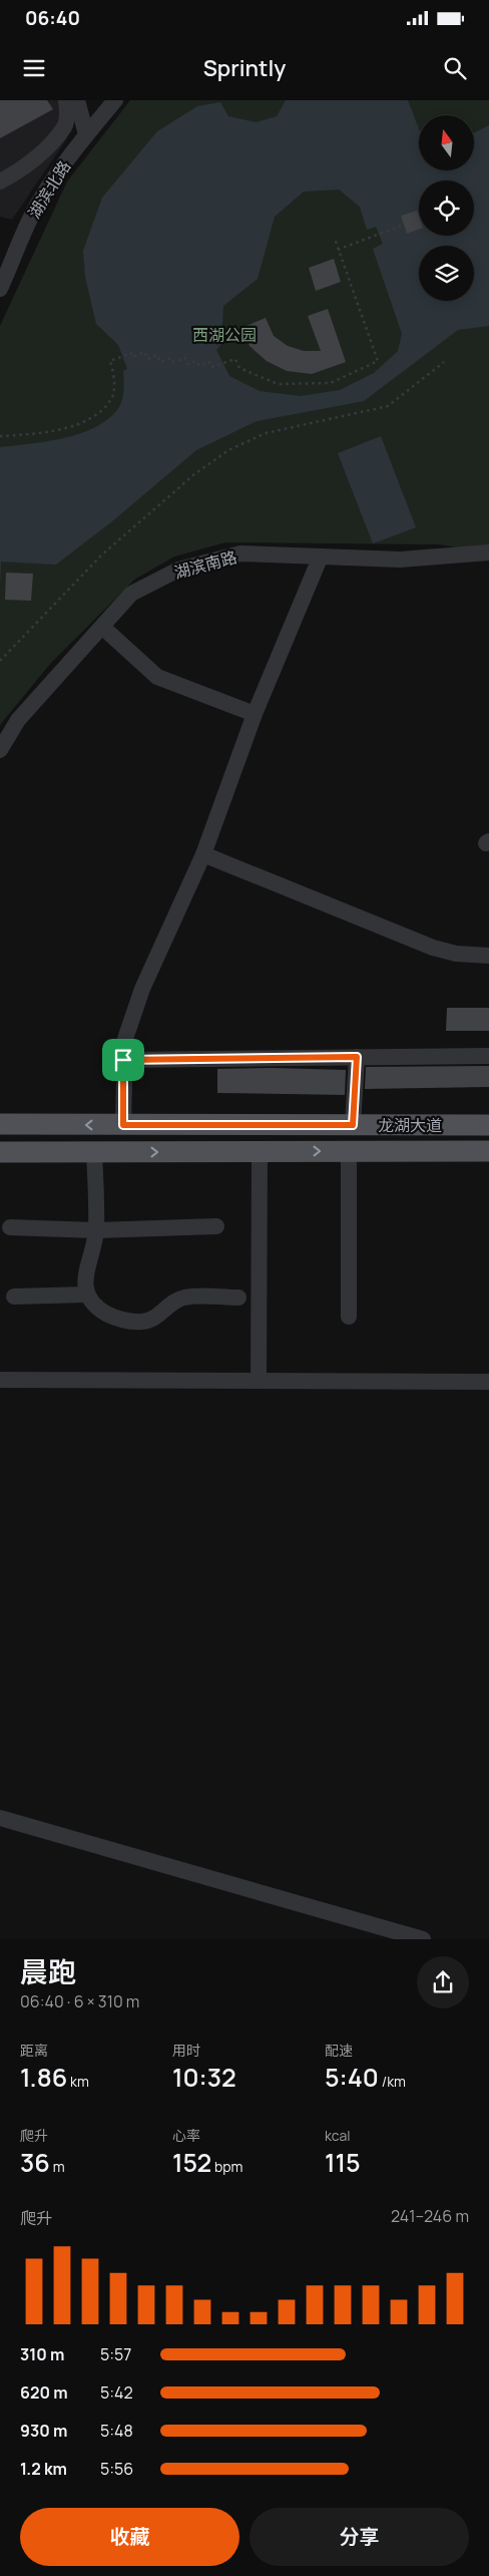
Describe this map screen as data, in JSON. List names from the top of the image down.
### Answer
{
  "streets": {
    "main road": ["龙湖大道"],
    "street": ["湖滨北路", "湖滨南路"]
  },
  "parks": ["西湖公园"],
  "north": "top",
  "page": {
    "status": "06:40",
    "header": "Sprintly",
    "heading": ["晨跑", "06:40 · 6 × 310 m"],
    "stats": [
      ["距离", "1.86 km"],
      ["用时", "10:32"],
      ["配速", "5:40 /km"],
      ["爬升", "36 m"],
      ["心率", "152 bpm"],
      ["kcal", "115"]
    ],
    "chart": ["爬升", "241–246 m"],
    "list": [
      {
        "name": "310 m",
        "note": "5:57"
      },
      {
        "name": "620 m",
        "note": "5:42"
      },
      {
        "name": "930 m",
        "note": "5:48"
      },
      {
        "name": "1.2 km",
        "note": "5:56"
      }
    ],
    "buttons": ["收藏", "分享"]
  }
}
